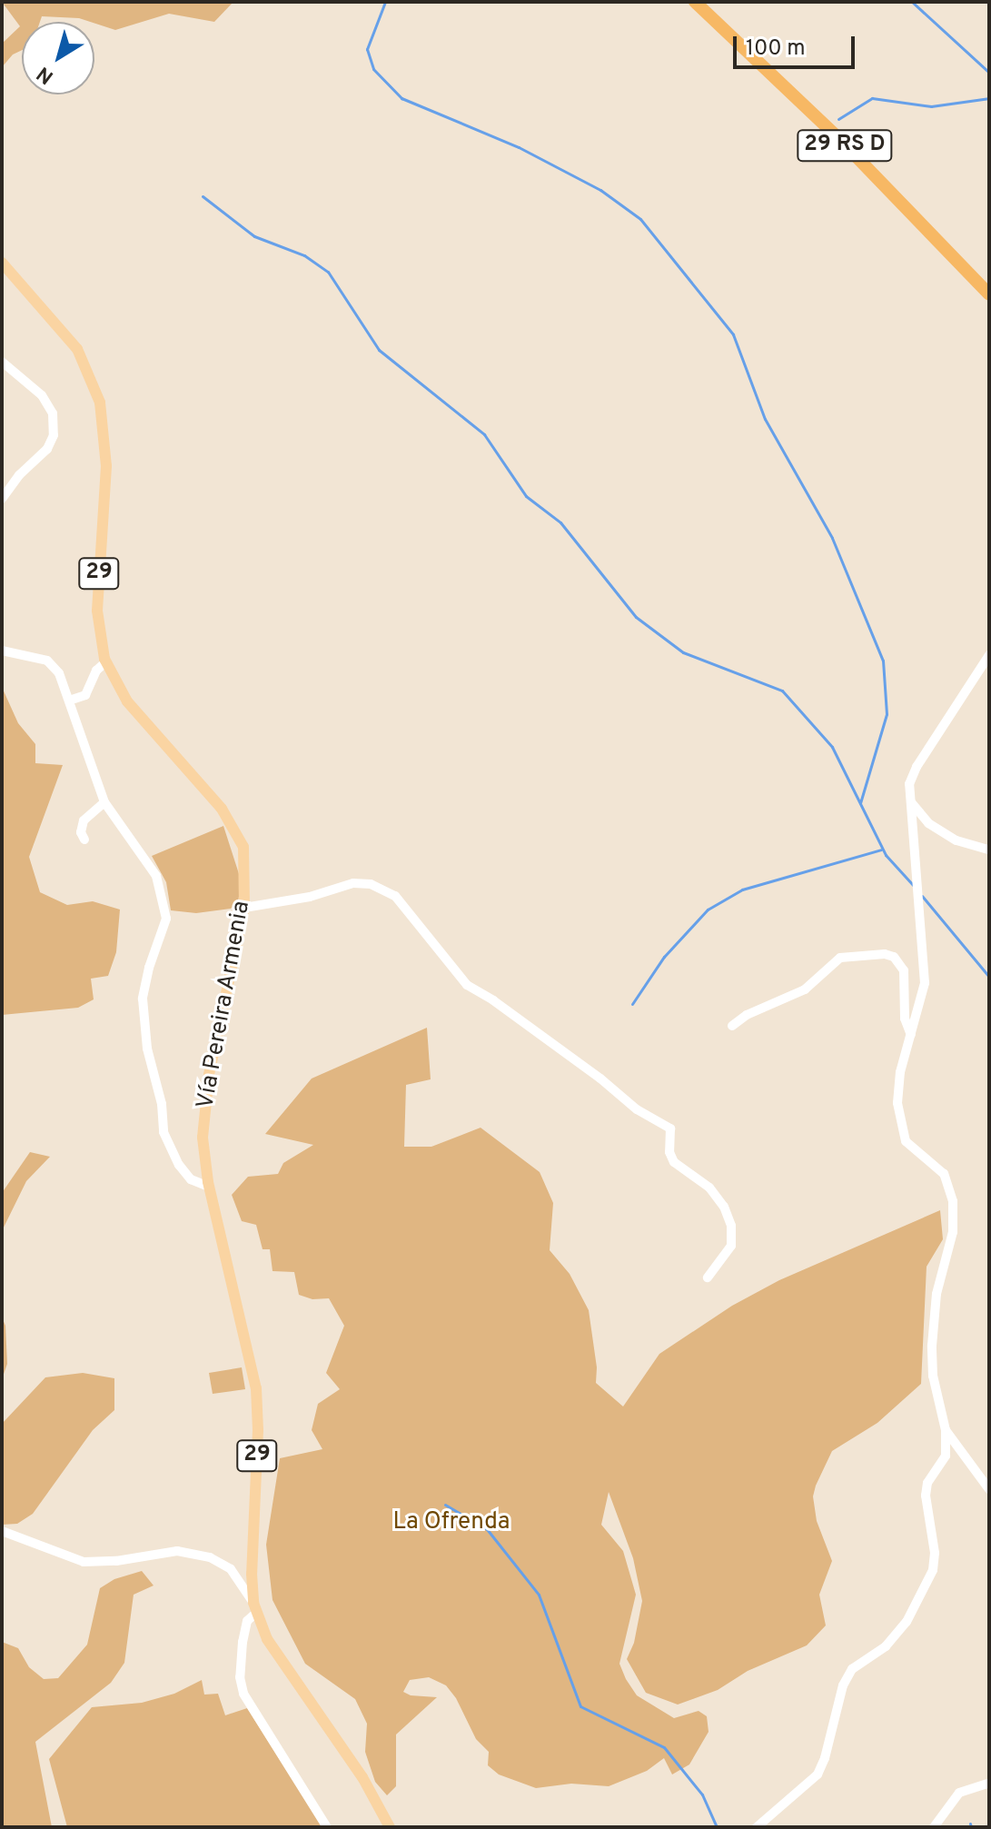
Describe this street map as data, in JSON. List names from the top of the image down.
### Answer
{
  "streets": {
    "highway": ["29 RS D"],
    "main road": ["29", "Vía Pereira Armenia"]
  },
  "parks": ["La Ofrenda"],
  "scale_bar": "100 m",
  "north": "bottom left"
}
